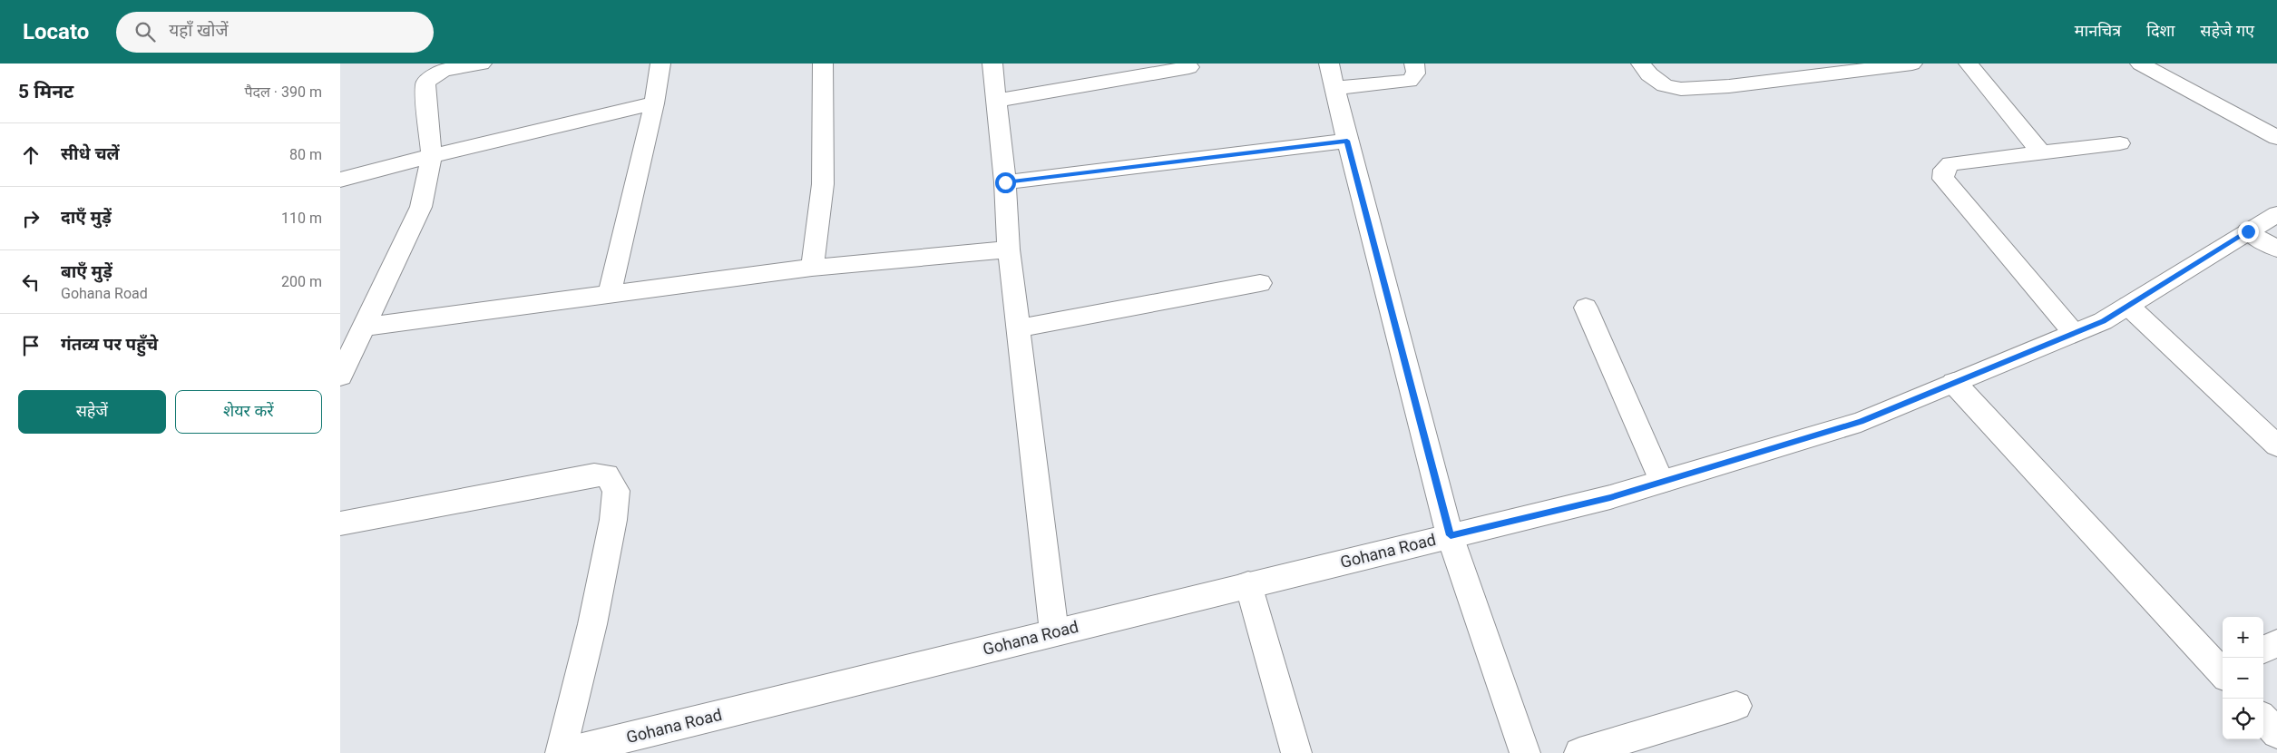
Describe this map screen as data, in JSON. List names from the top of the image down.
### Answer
{
  "streets": {
    "street": ["Gohana Road"]
  },
  "page": {
    "header": "Locato",
    "search": "यहाँ खोजें",
    "nav": ["मानचित्र", "दिशा", "सहेजे गए"],
    "heading": ["5 मिनट", "पैदल · 390 m"],
    "list": [
      ["सीधे चलें", "80 m"],
      ["दाएँ मुड़ें", "110 m"],
      ["बाएँ मुड़ें", "Gohana Road", "200 m"],
      "गंतव्य पर पहुँचे"
    ],
    "buttons": ["सहेजें", "शेयर करें"],
    "map_buttons": ["+", "−"]
  }
}
